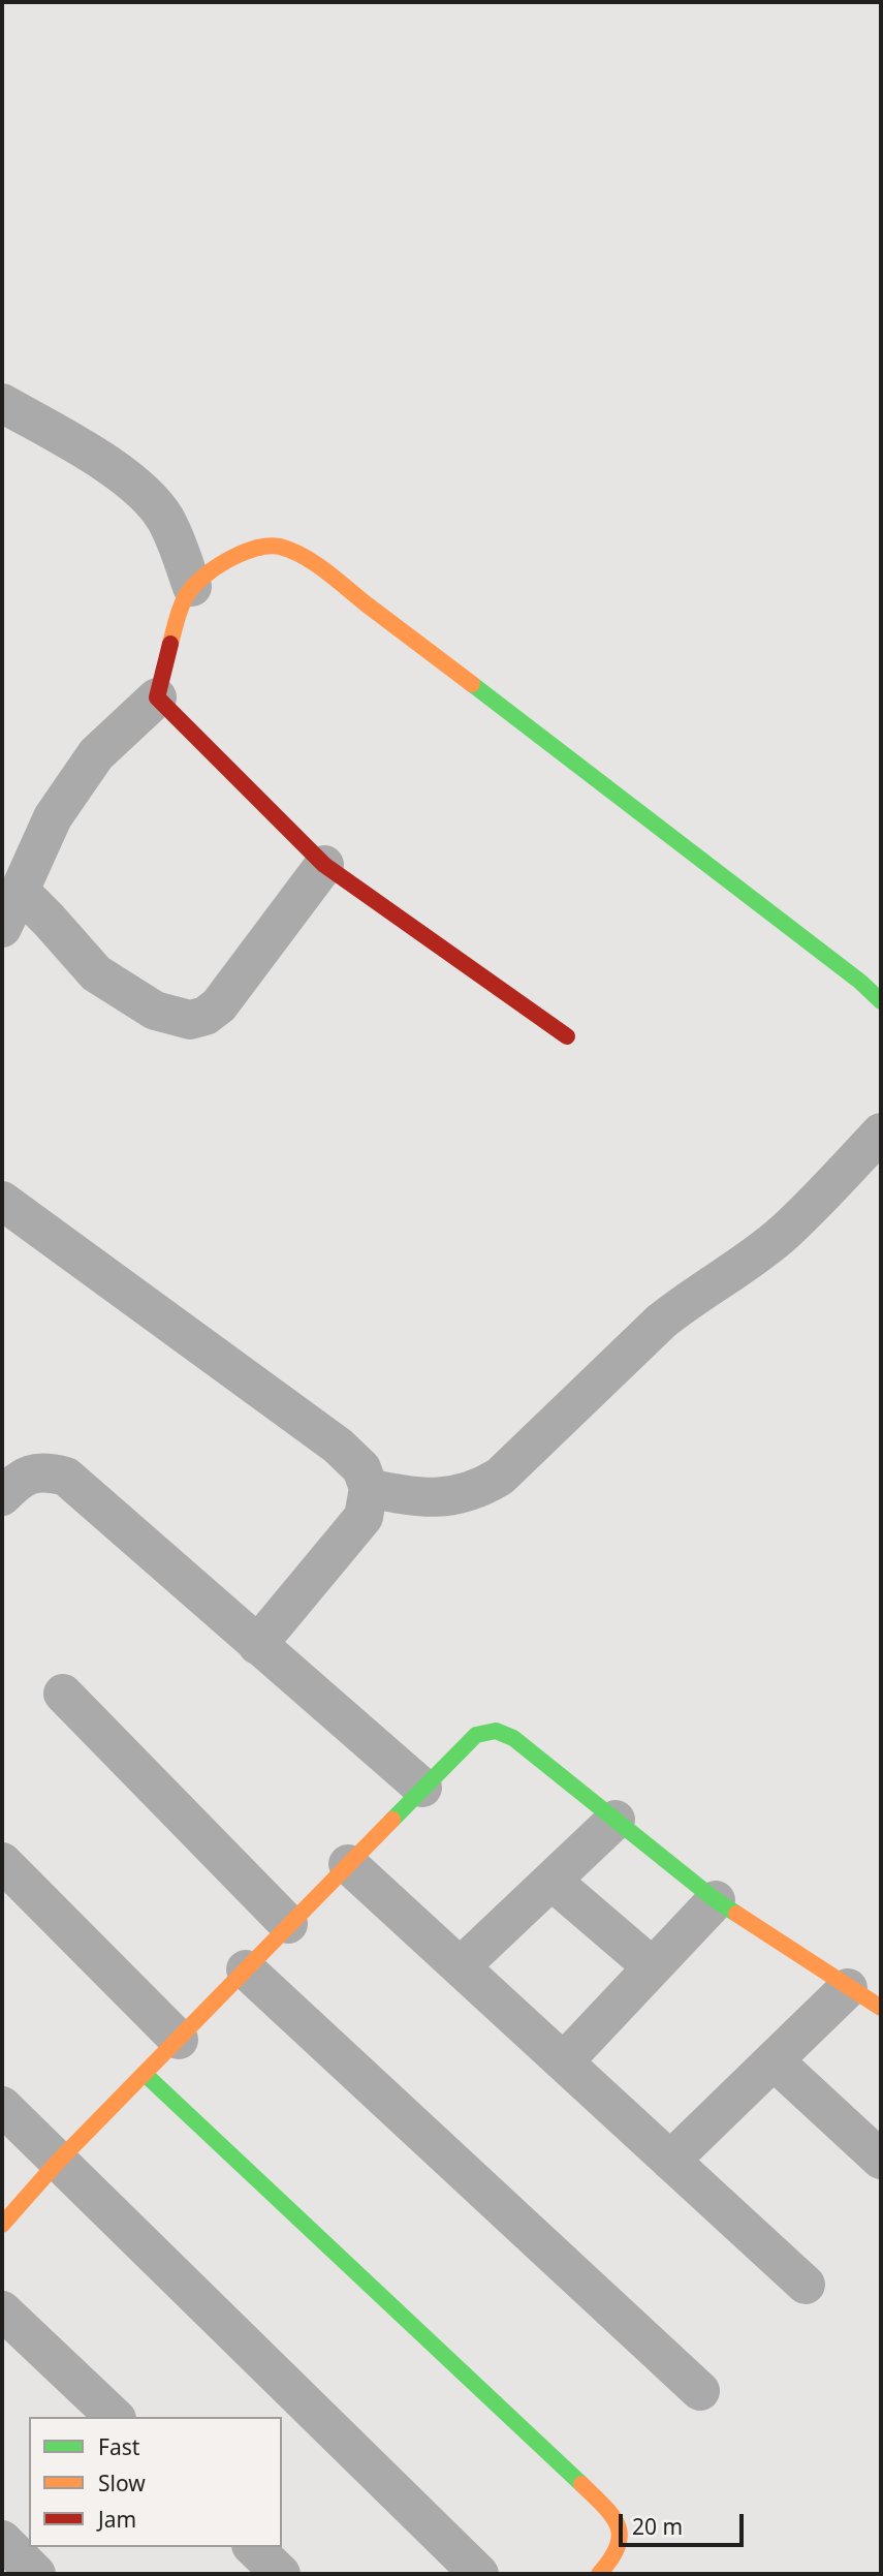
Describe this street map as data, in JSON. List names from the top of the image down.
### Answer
{
  "legend": ["Fast", "Slow", "Jam"],
  "scale_bar": "20 m"
}
